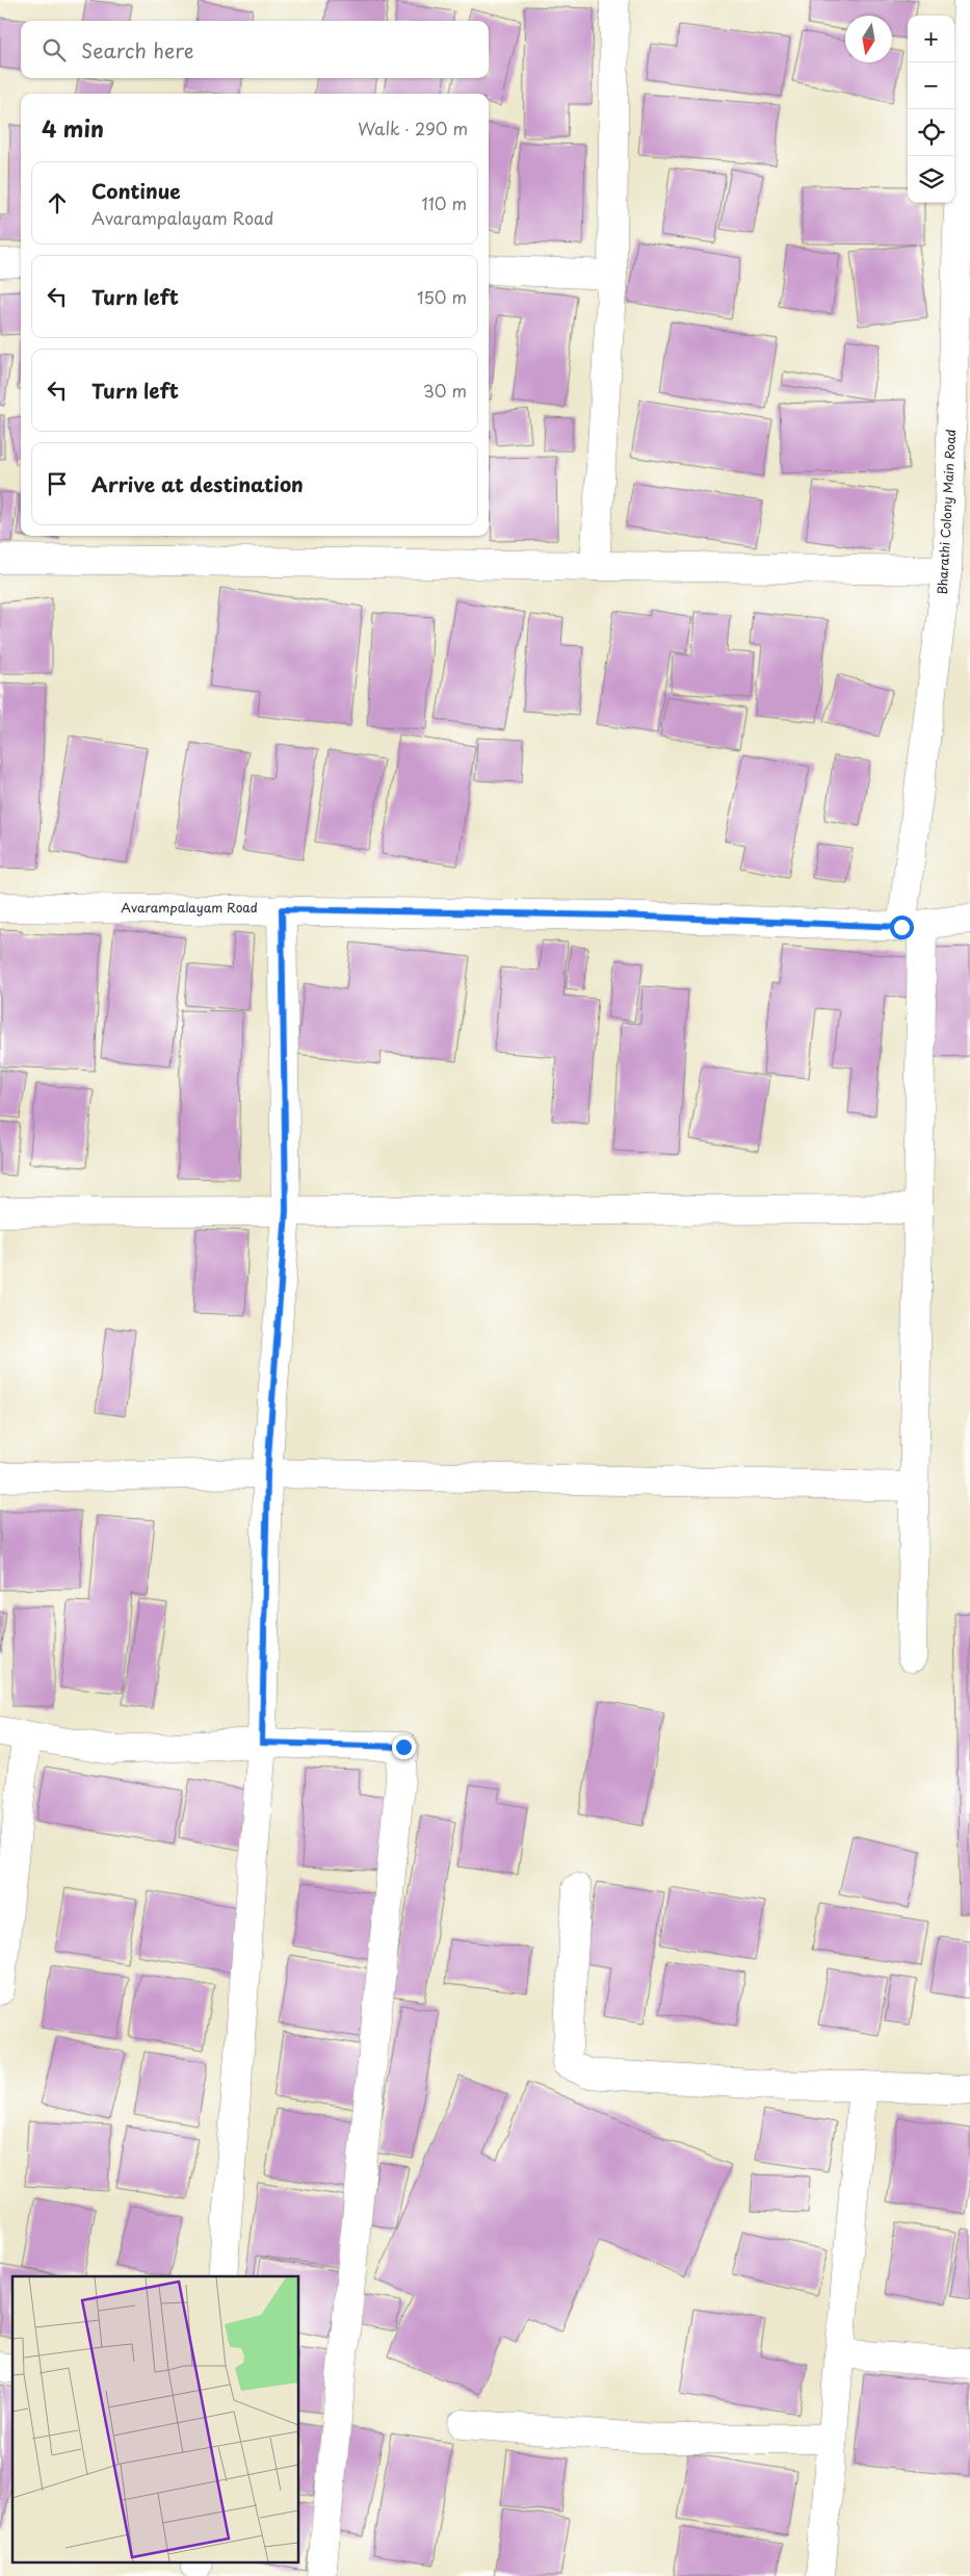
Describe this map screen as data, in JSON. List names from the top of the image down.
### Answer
{
  "streets": {
    "street": ["Bharathi Colony Main Road", "Avarampalayam Road"]
  },
  "crossings": [
    ["Bharathi Colony Main Road", "Avarampalayam Road"]
  ],
  "north": "bottom",
  "page": {
    "map_buttons": ["+", "−"],
    "search": "Search here",
    "heading": ["4 min", "Walk · 290 m"],
    "list": [
      ["Continue", "Avarampalayam Road", "110 m"],
      ["Turn left", "150 m"],
      ["Turn left", "30 m"],
      "Arrive at destination"
    ]
  }
}
